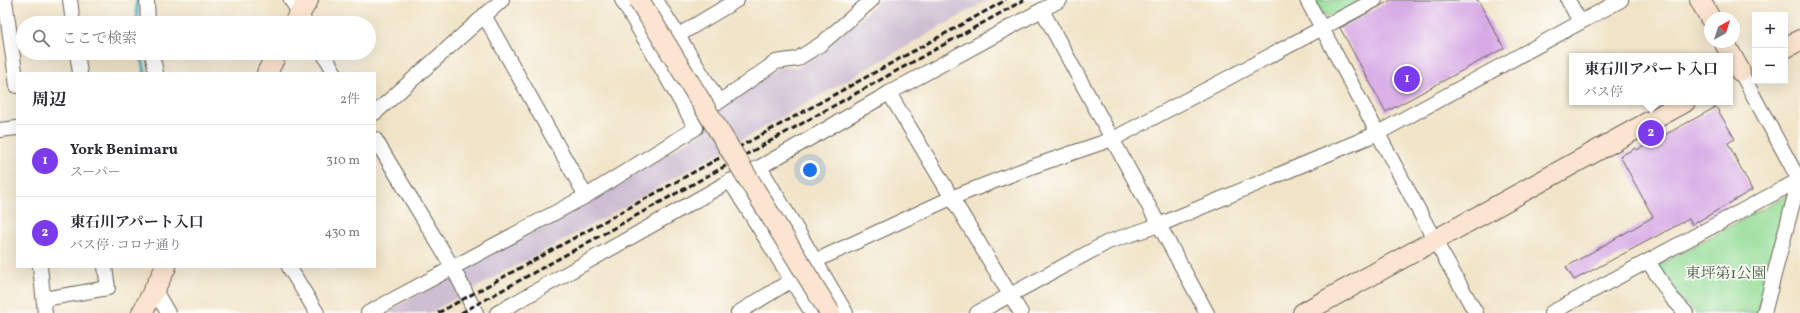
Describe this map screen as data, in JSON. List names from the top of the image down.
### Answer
{
  "parks": ["東坪第1公園"],
  "north": "top right",
  "page": {
    "map_buttons": ["+", "−"],
    "search": "ここで検索",
    "popup": ["東石川アパート入口", "バス停"],
    "pins": ["1", "2"],
    "heading": ["周辺", "2件"],
    "list": [
      {
        "mark": "1",
        "name": "York Benimaru",
        "note": "スーパー",
        "value": "310 m"
      },
      {
        "mark": "2",
        "name": "東石川アパート入口",
        "note": "バス停 · コロナ通り",
        "value": "430 m"
      }
    ]
  }
}
